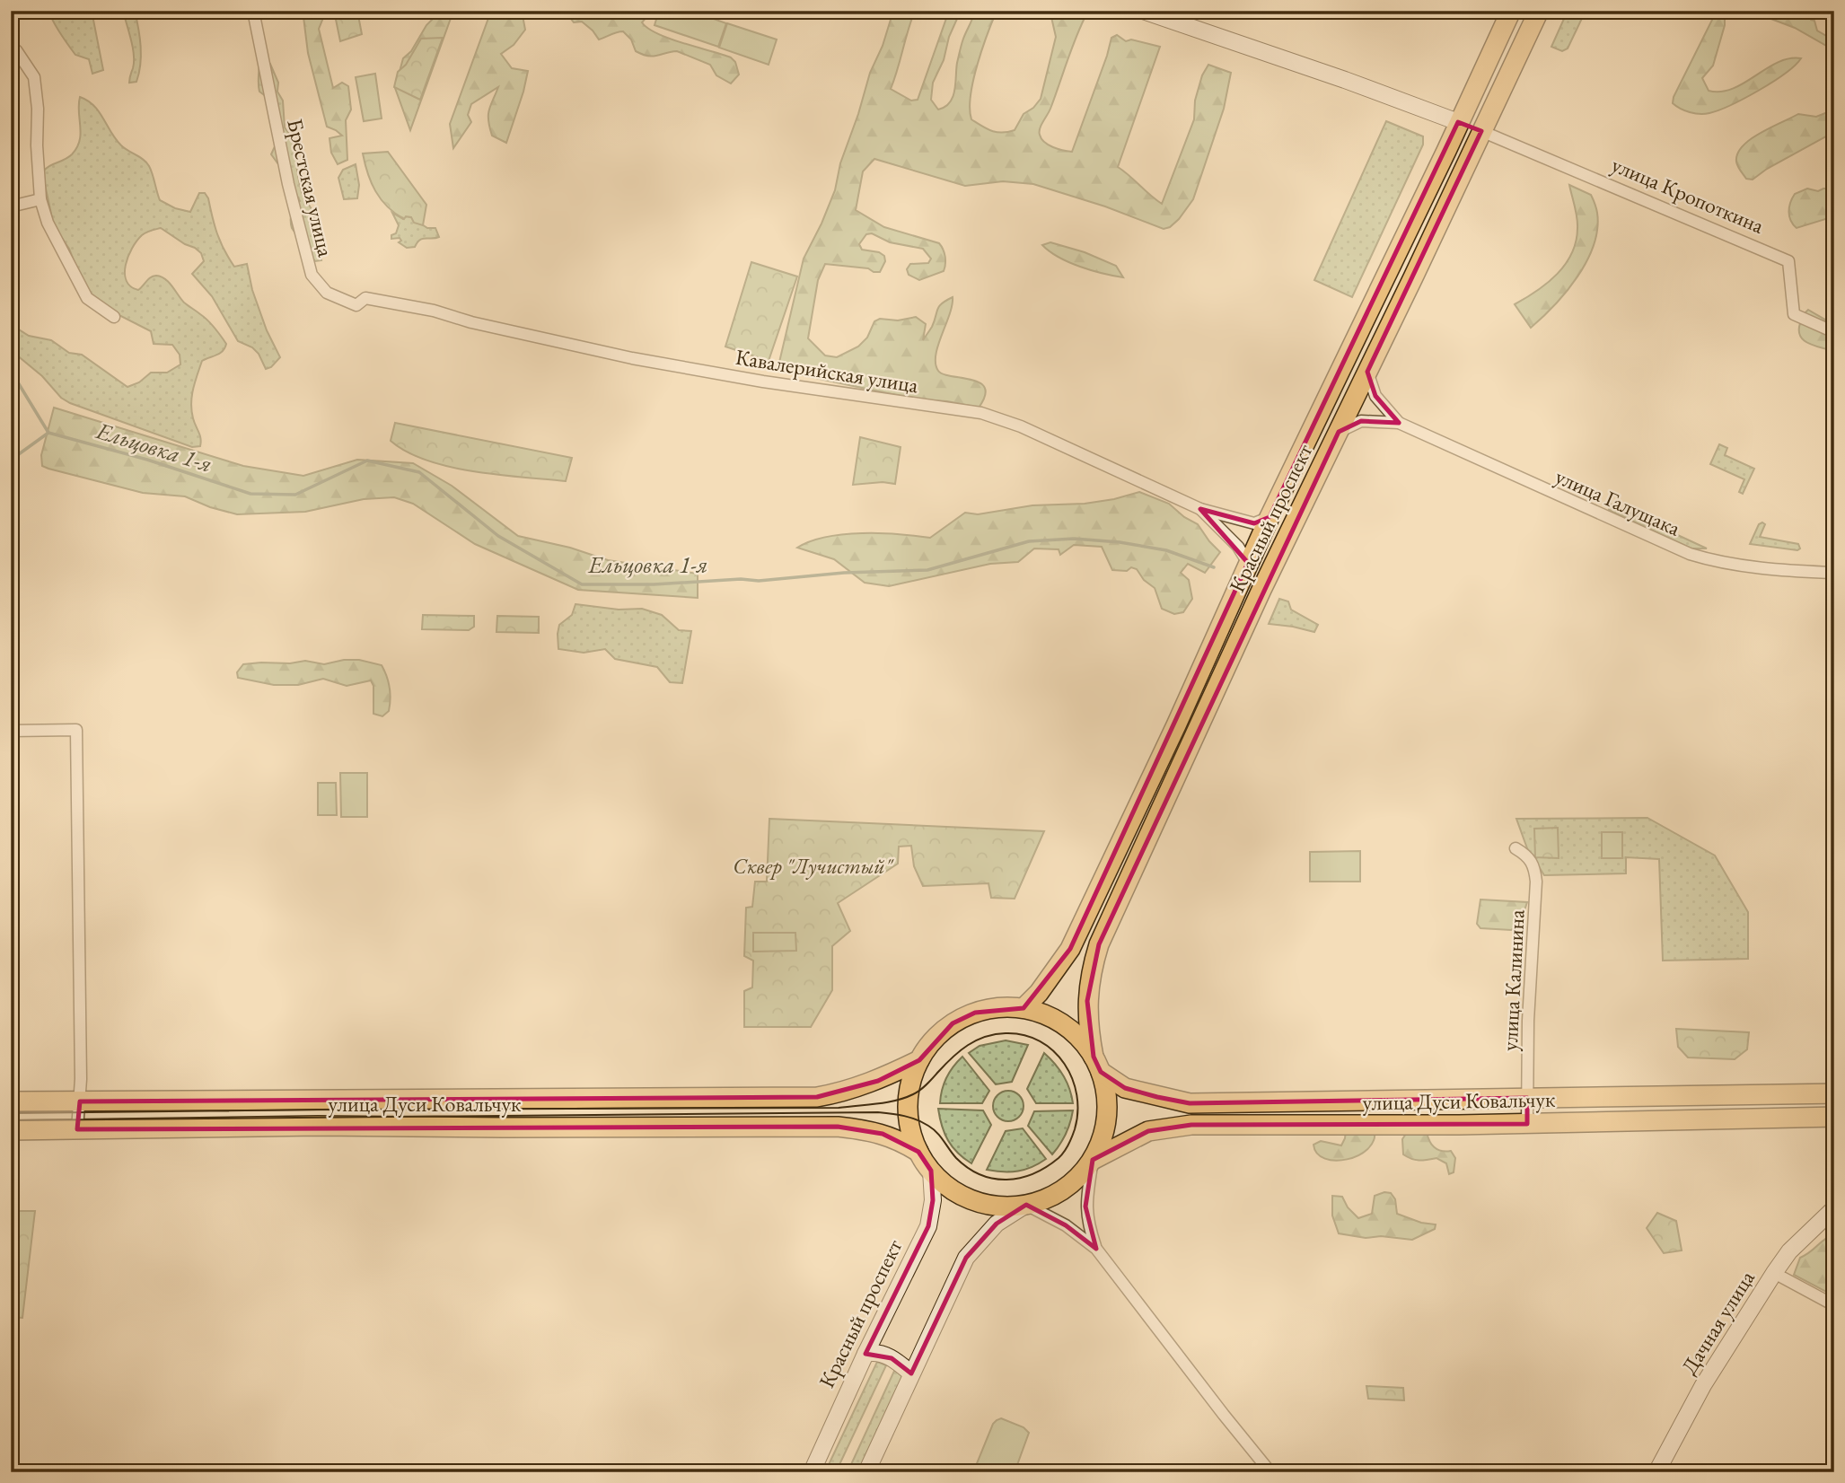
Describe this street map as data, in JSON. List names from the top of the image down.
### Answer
{
  "streets": {
    "main road": ["Красный проспект", "улица Дуси Ковальчук", "Дачная улица"],
    "street": [
      "Брестская улица",
      "улица Кропоткина",
      "Кавалерийская улица",
      "улица Галущака",
      "улица Калинина"
    ]
  },
  "crossings": [
    ["Брестская улица", "Кавалерийская улица"],
    ["улица Кропоткина", "Красный проспект"],
    ["Красный проспект", "улица Дуси Ковальчук"],
    ["улица Калинина", "улица Дуси Ковальчук"]
  ],
  "water": ["Ельцовка 1-я"],
  "parks": ["Сквер \"Лучистый\""]
}
